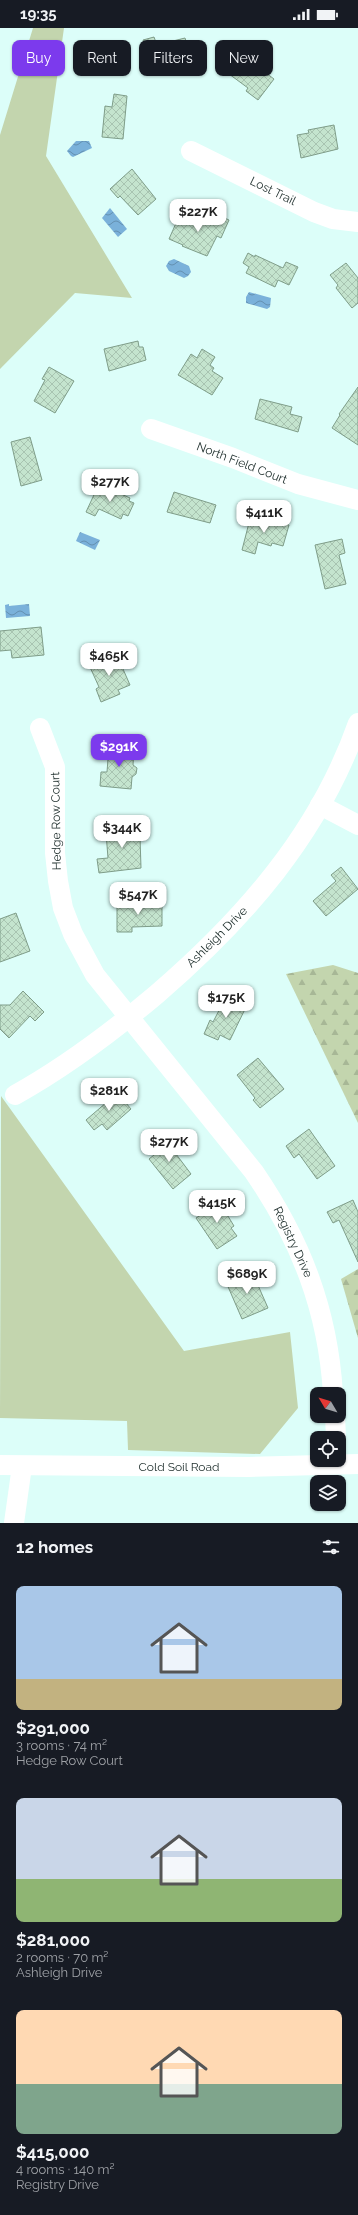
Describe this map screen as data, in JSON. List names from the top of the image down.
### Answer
{
  "streets": {
    "street": [
      "Lost Trail",
      "North Field Court",
      "Hedge Row Court",
      "Ashleigh Drive",
      "Registry Drive",
      "Cold Soil Road"
    ]
  },
  "crossings": [
    ["Hedge Row Court", "Ashleigh Drive"],
    ["Hedge Row Court", "Registry Drive"],
    ["Ashleigh Drive", "Registry Drive"]
  ],
  "north": "top left",
  "page": {
    "status": "19:35",
    "chip": [
      "Buy",
      "Rent",
      "Filters",
      "New"
    ],
    "price": [
      "$227K",
      "$277K",
      "$411K",
      "$465K",
      "$291K",
      "$344K",
      "$547K",
      "$175K",
      "$281K",
      "$277K",
      "$415K",
      "$689K"
    ],
    "heading": "12 homes",
    "list": [
      {
        "name": "$291,000",
        "note": "3 rooms · 74 m² · Hedge Row Court"
      },
      {
        "name": "$281,000",
        "note": "2 rooms · 70 m² · Ashleigh Drive"
      },
      {
        "name": "$415,000",
        "note": "4 rooms · 140 m² · Registry Drive"
      }
    ]
  }
}
